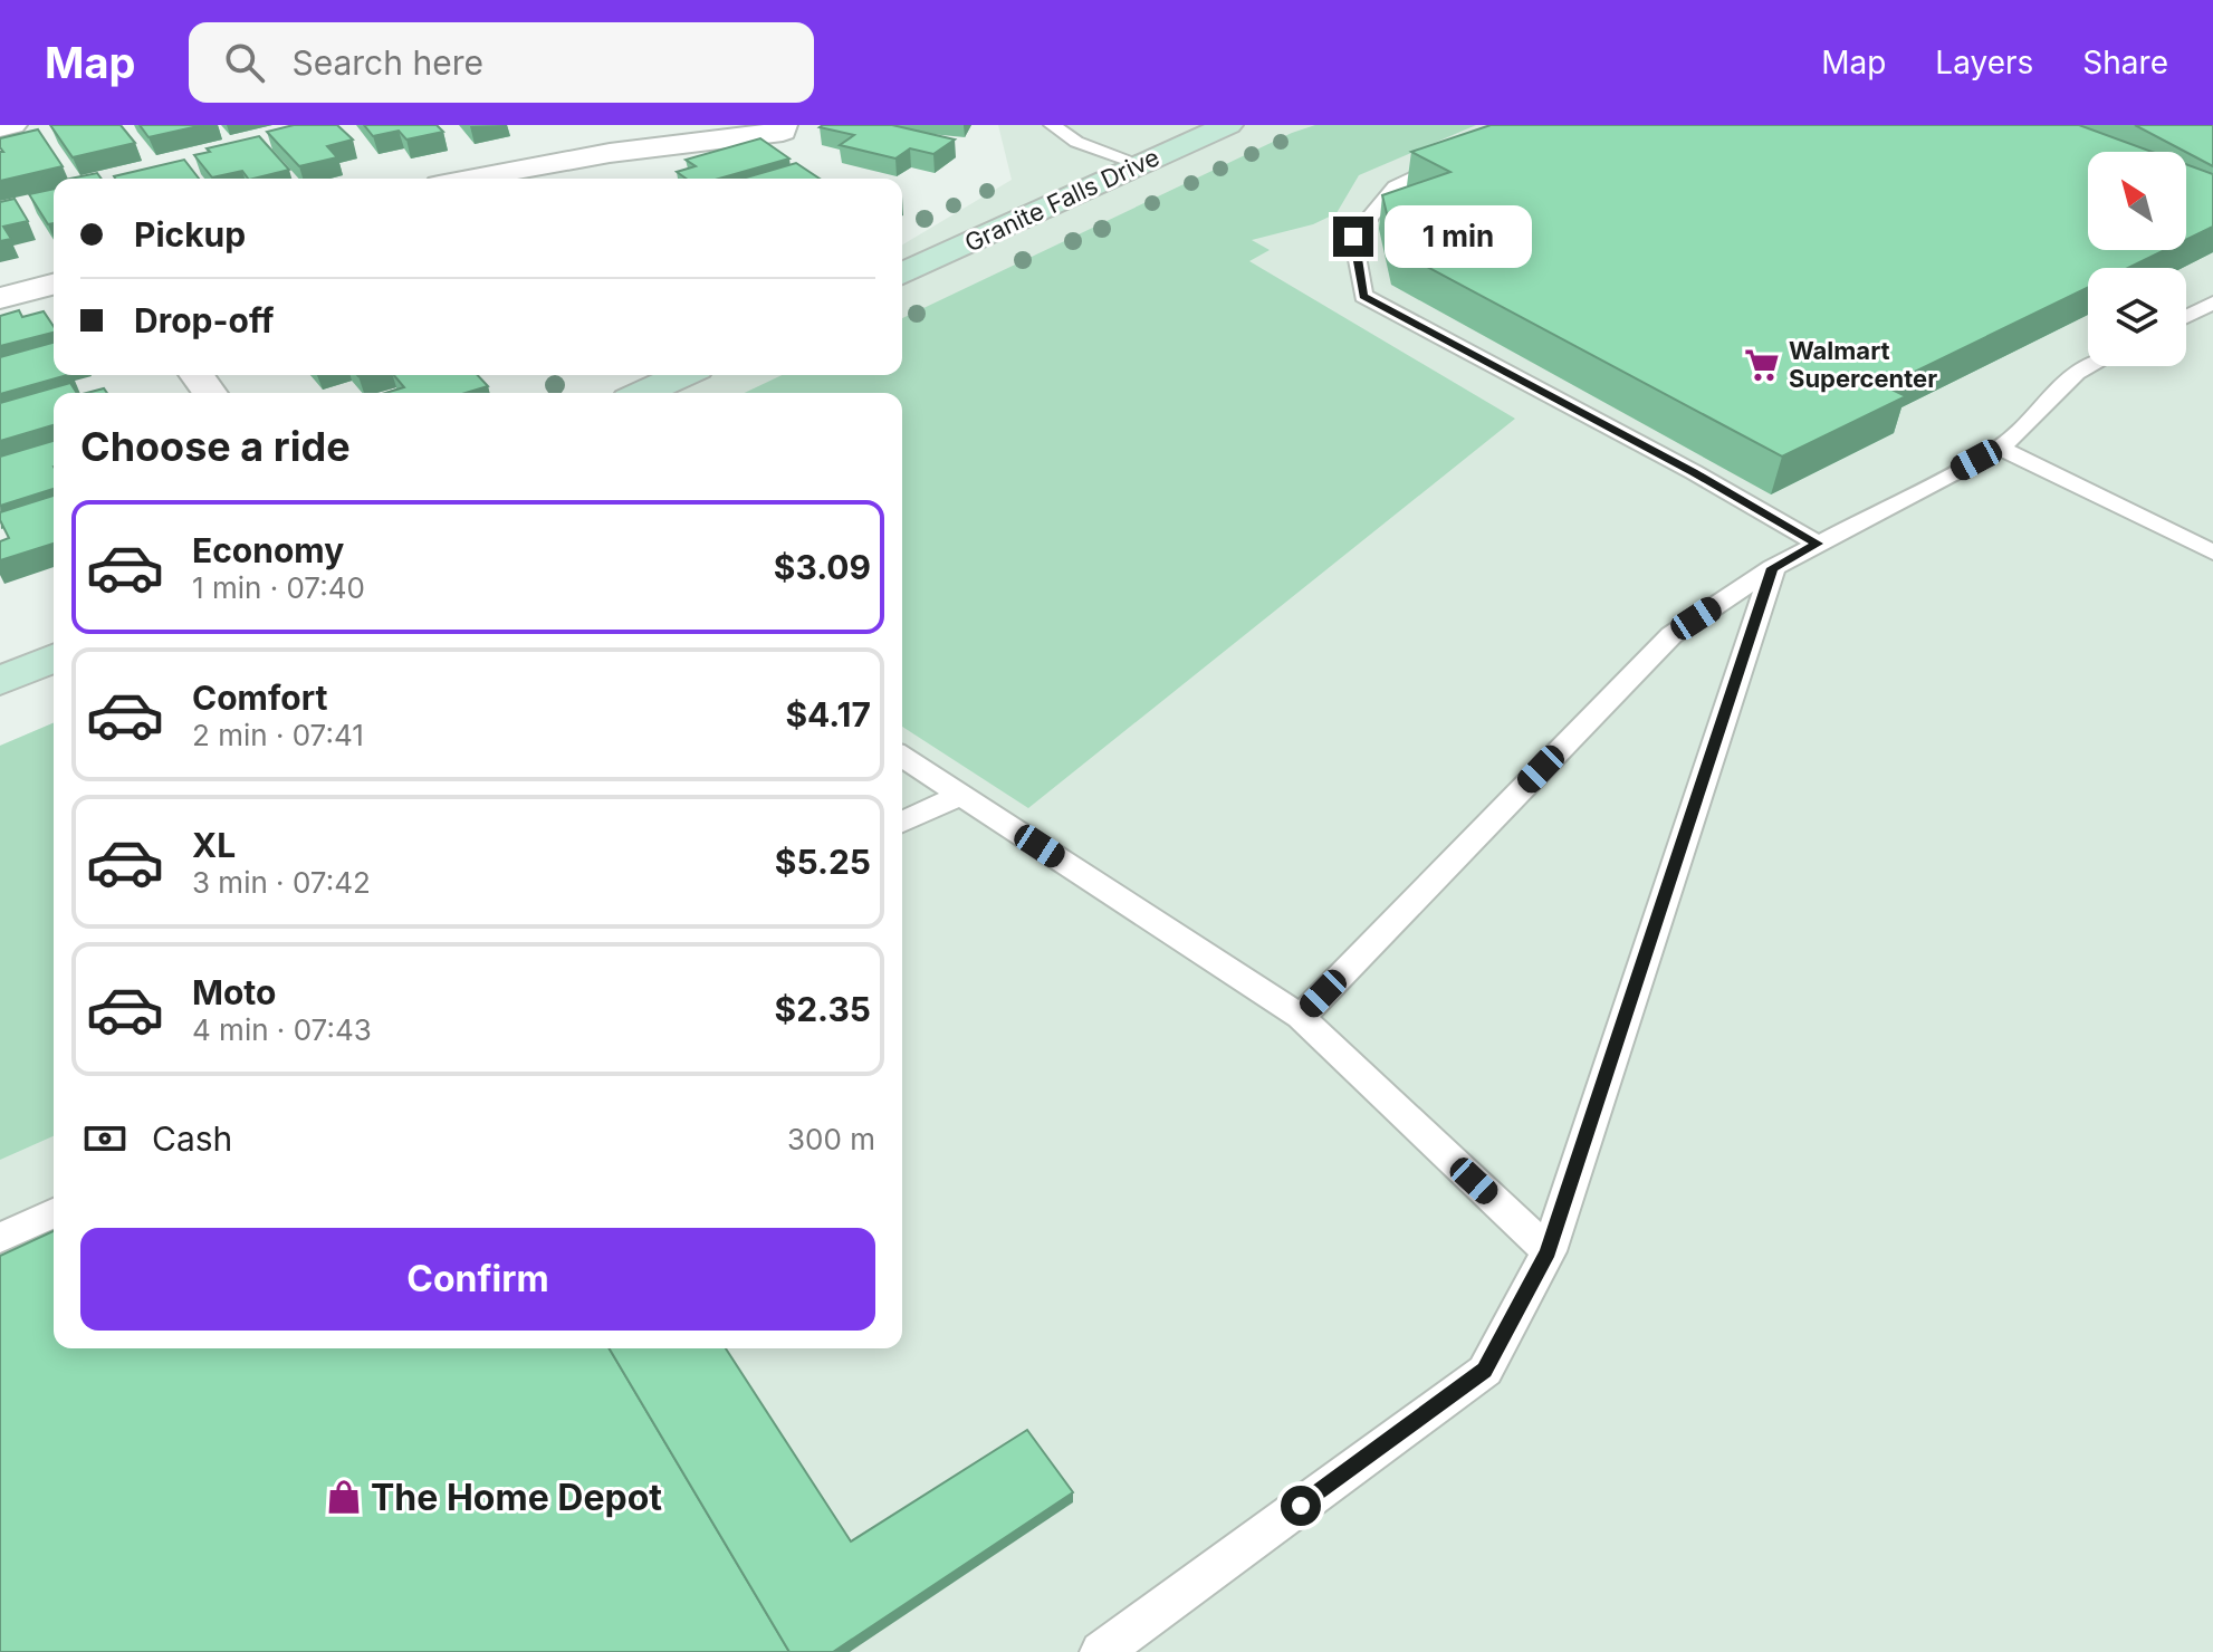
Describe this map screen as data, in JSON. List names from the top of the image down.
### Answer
{
  "streets": {
    "street": ["Granite Falls Drive"]
  },
  "places": {
    "supermarket": ["Walmart Supercenter"],
    "shop": ["The Home Depot"]
  },
  "north": "top left",
  "page": {
    "header": "Map",
    "search": "Search here",
    "nav": ["Map", "Layers", "Share"],
    "banner": ["Pickup", "Drop-off"],
    "bubble": "1 min",
    "heading": "Choose a ride",
    "list": [
      {
        "name": "Economy",
        "note": "1 min · 07:40",
        "value": "$3.09"
      },
      {
        "name": "Comfort",
        "note": "2 min · 07:41",
        "value": "$4.17"
      },
      {
        "name": "XL",
        "note": "3 min · 07:42",
        "value": "$5.25"
      },
      {
        "name": "Moto",
        "note": "4 min · 07:43",
        "value": "$2.35"
      }
    ],
    "pay": ["Cash", "300 m"],
    "buttons": "Confirm"
  }
}
